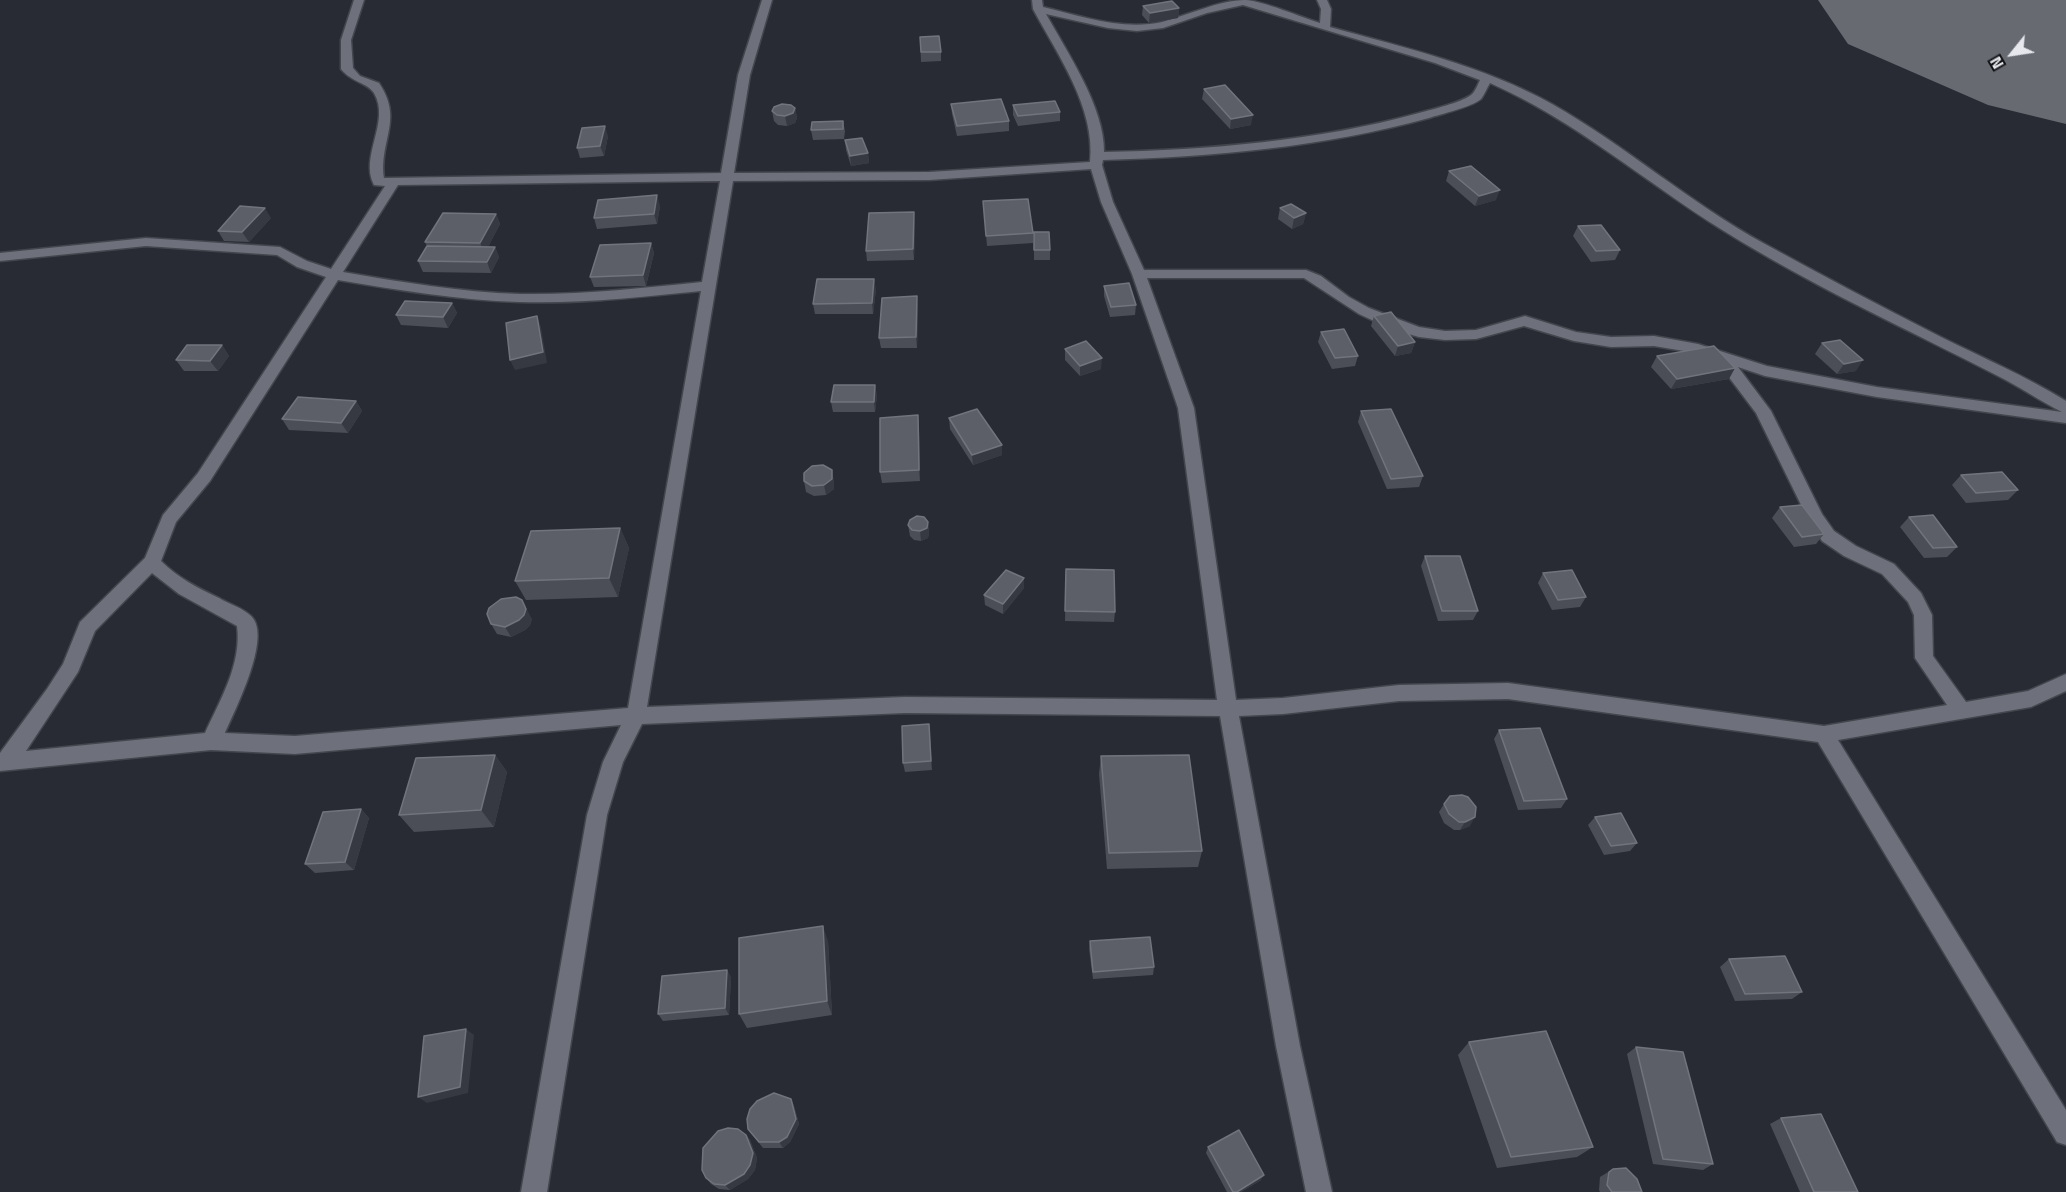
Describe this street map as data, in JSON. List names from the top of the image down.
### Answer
{
  "north": "bottom left"
}
